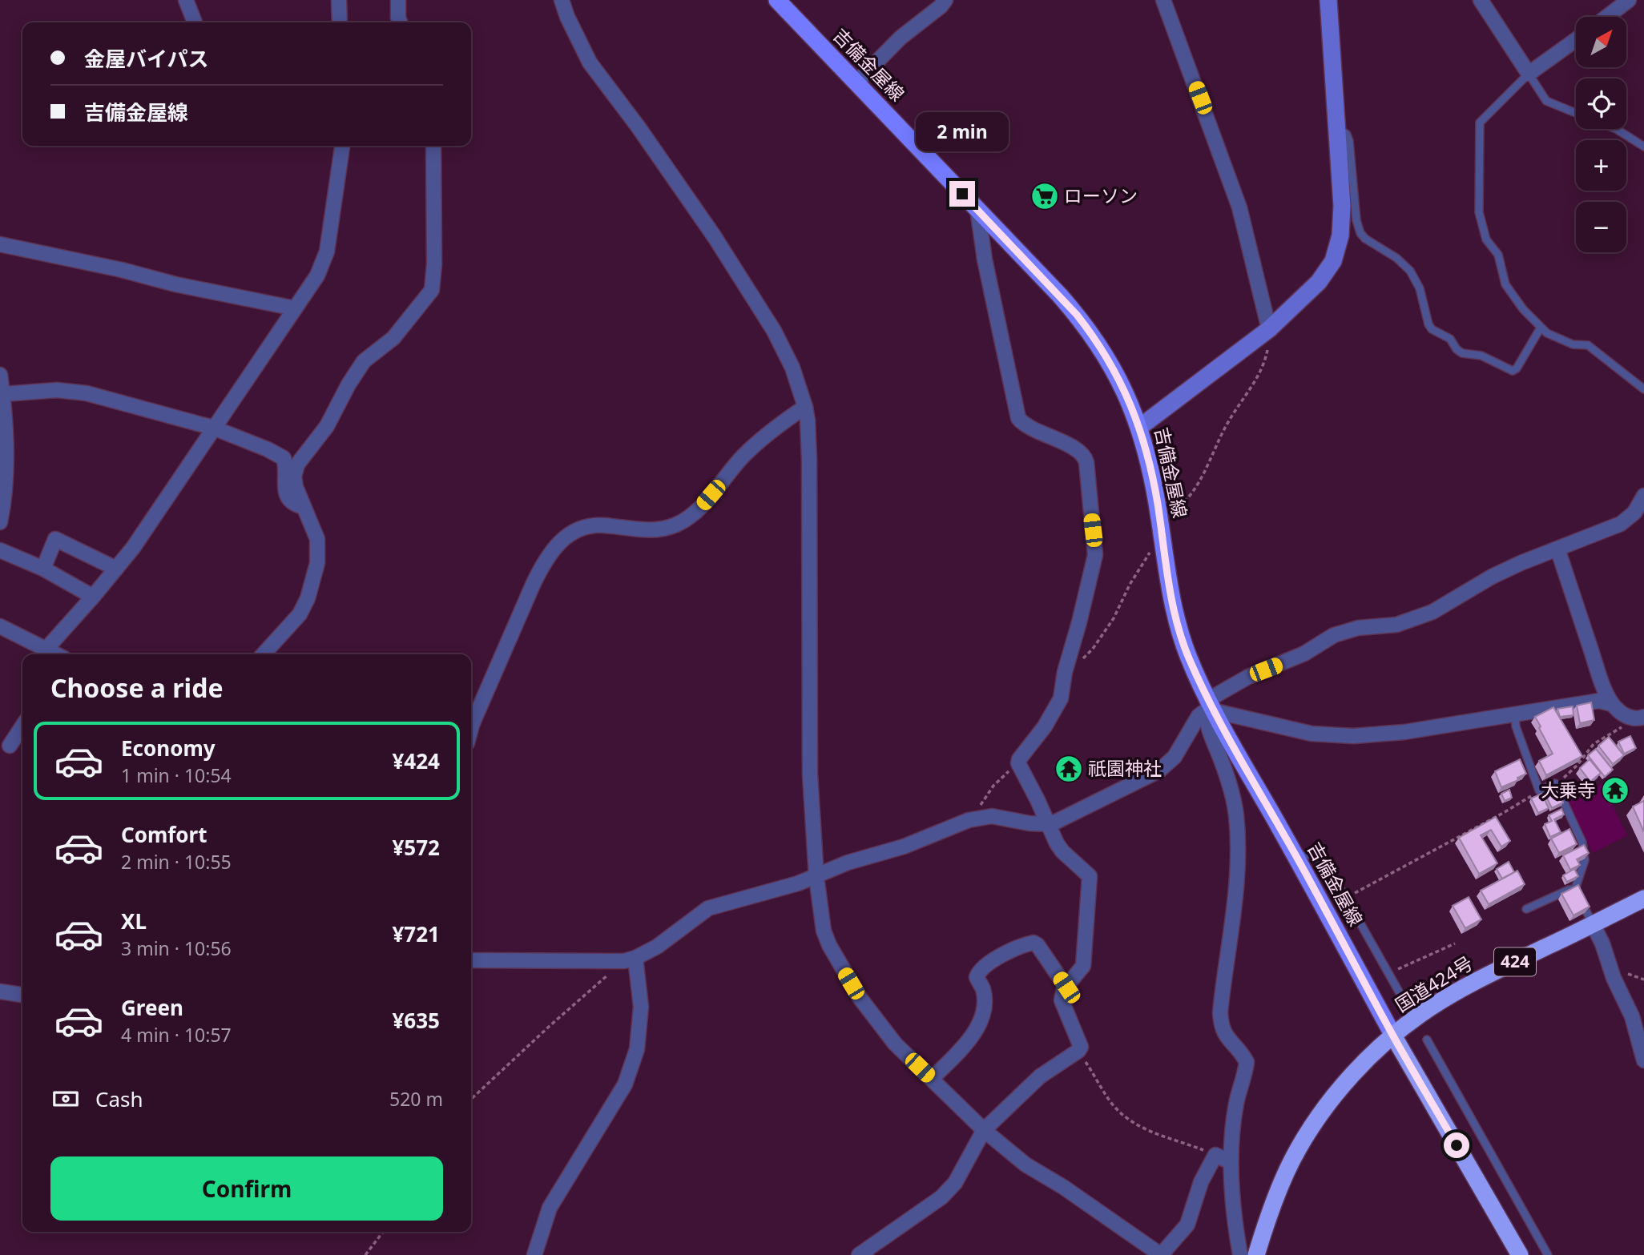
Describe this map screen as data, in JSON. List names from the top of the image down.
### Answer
{
  "streets": {
    "highway": ["424", "国道424号"],
    "main road": ["吉備金屋線"]
  },
  "crossings": [
    ["吉備金屋線", "国道424号"]
  ],
  "places": {
    "supermarket": ["ローソン"],
    "temple": ["祇園神社", "大乗寺"]
  },
  "north": "top right",
  "page": {
    "map_buttons": ["+", "−"],
    "banner": ["金屋バイパス", "吉備金屋線"],
    "bubble": "2 min",
    "heading": "Choose a ride",
    "list": [
      {
        "name": "Economy",
        "note": "1 min · 10:54",
        "value": "¥424"
      },
      {
        "name": "Comfort",
        "note": "2 min · 10:55",
        "value": "¥572"
      },
      {
        "name": "XL",
        "note": "3 min · 10:56",
        "value": "¥721"
      },
      {
        "name": "Green",
        "note": "4 min · 10:57",
        "value": "¥635"
      }
    ],
    "pay": ["Cash", "520 m"],
    "buttons": "Confirm"
  }
}
